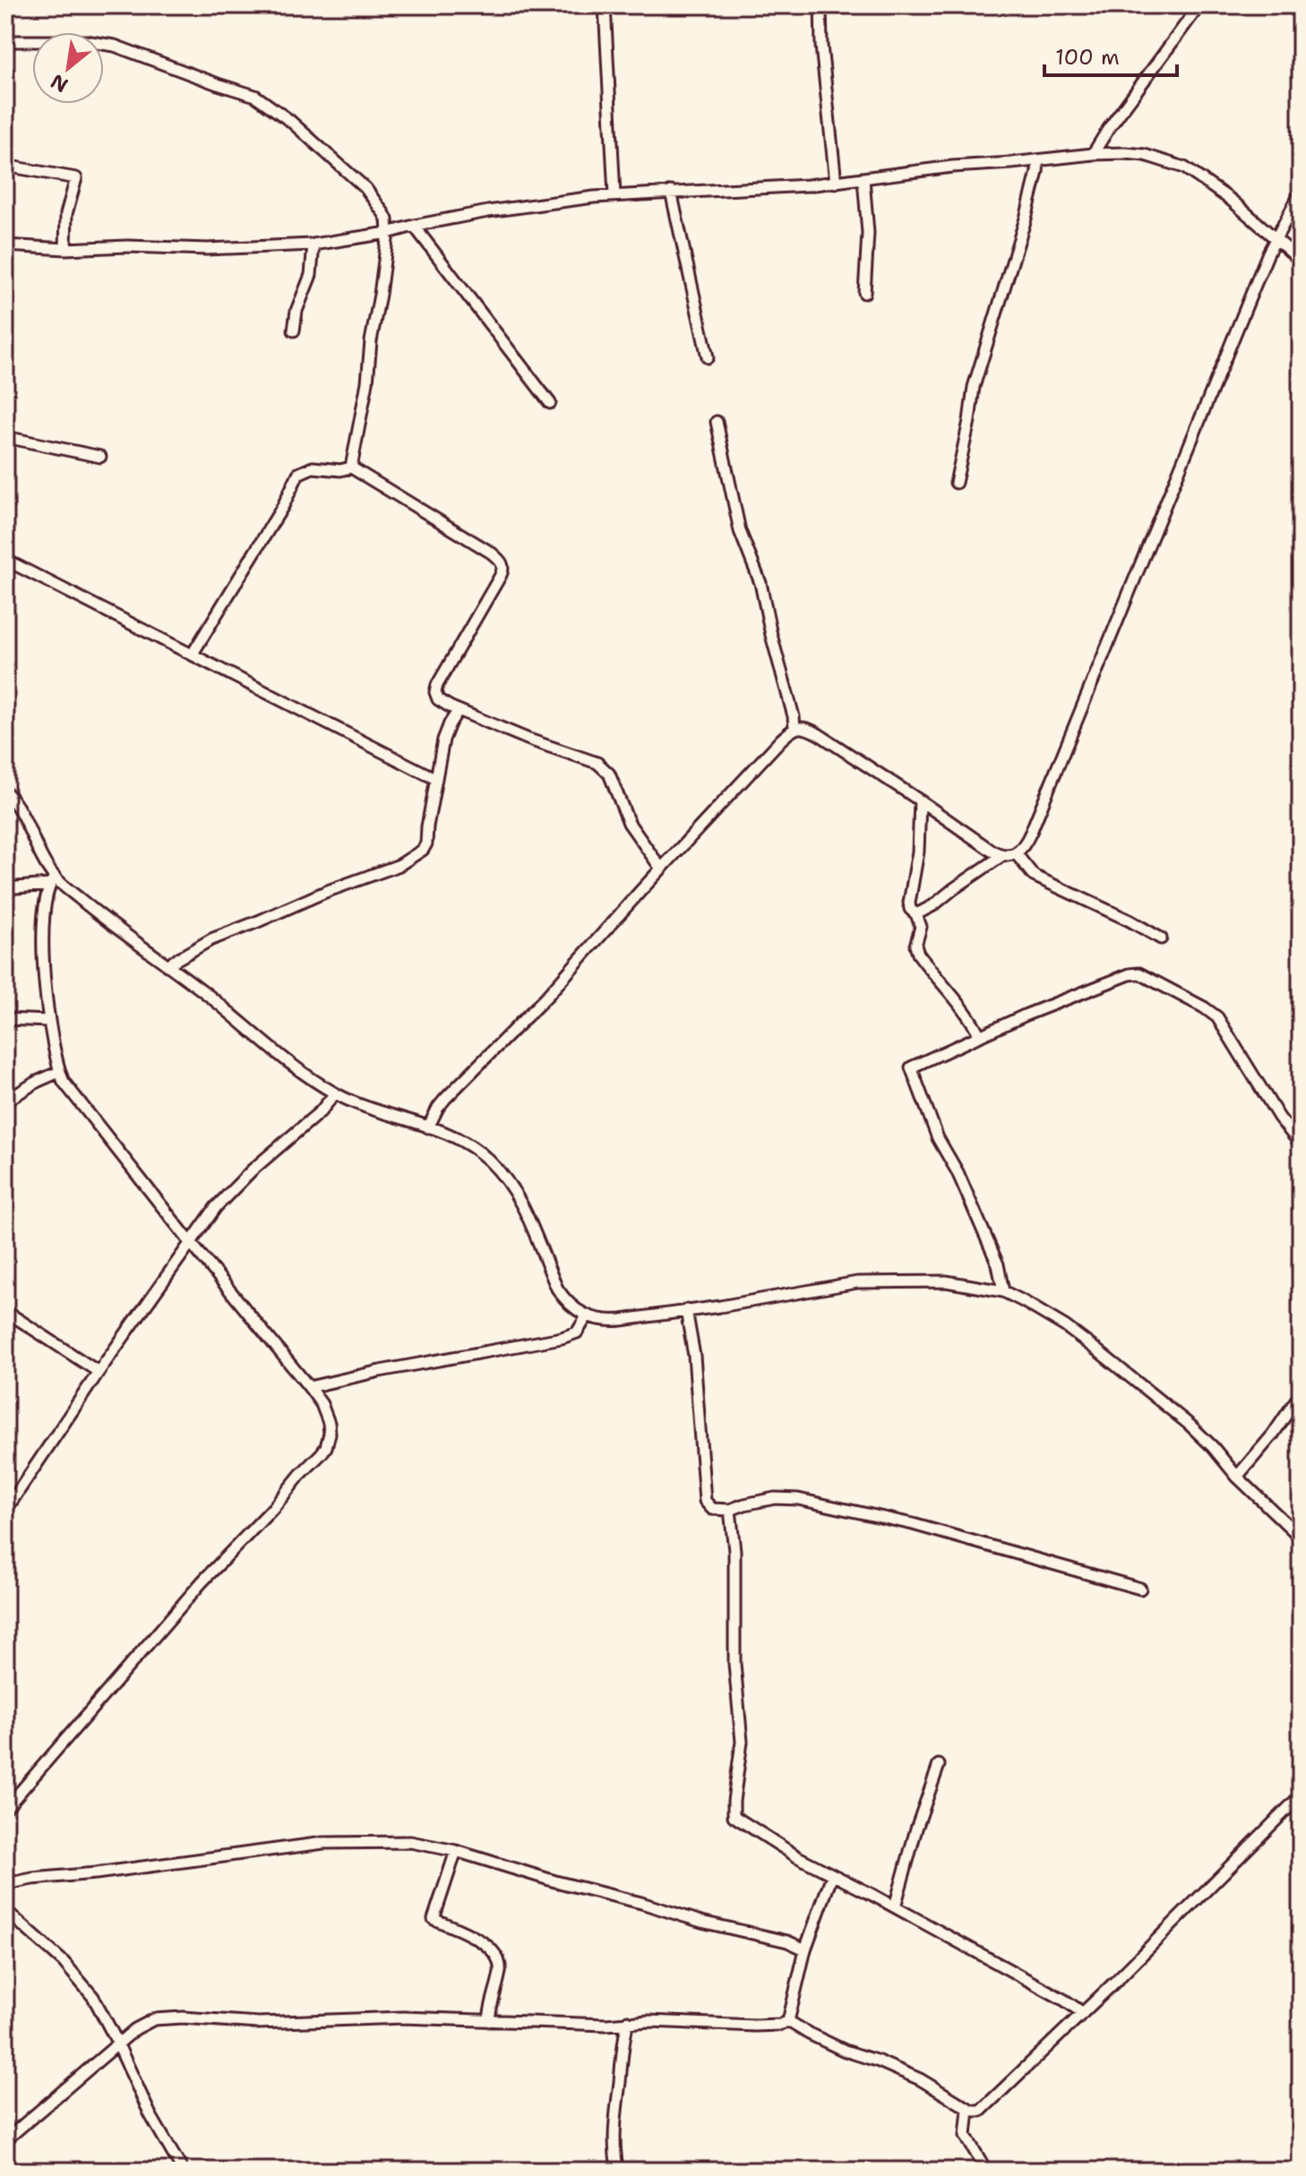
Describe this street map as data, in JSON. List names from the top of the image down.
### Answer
{
  "scale_bar": "100 m",
  "north": "bottom left"
}
